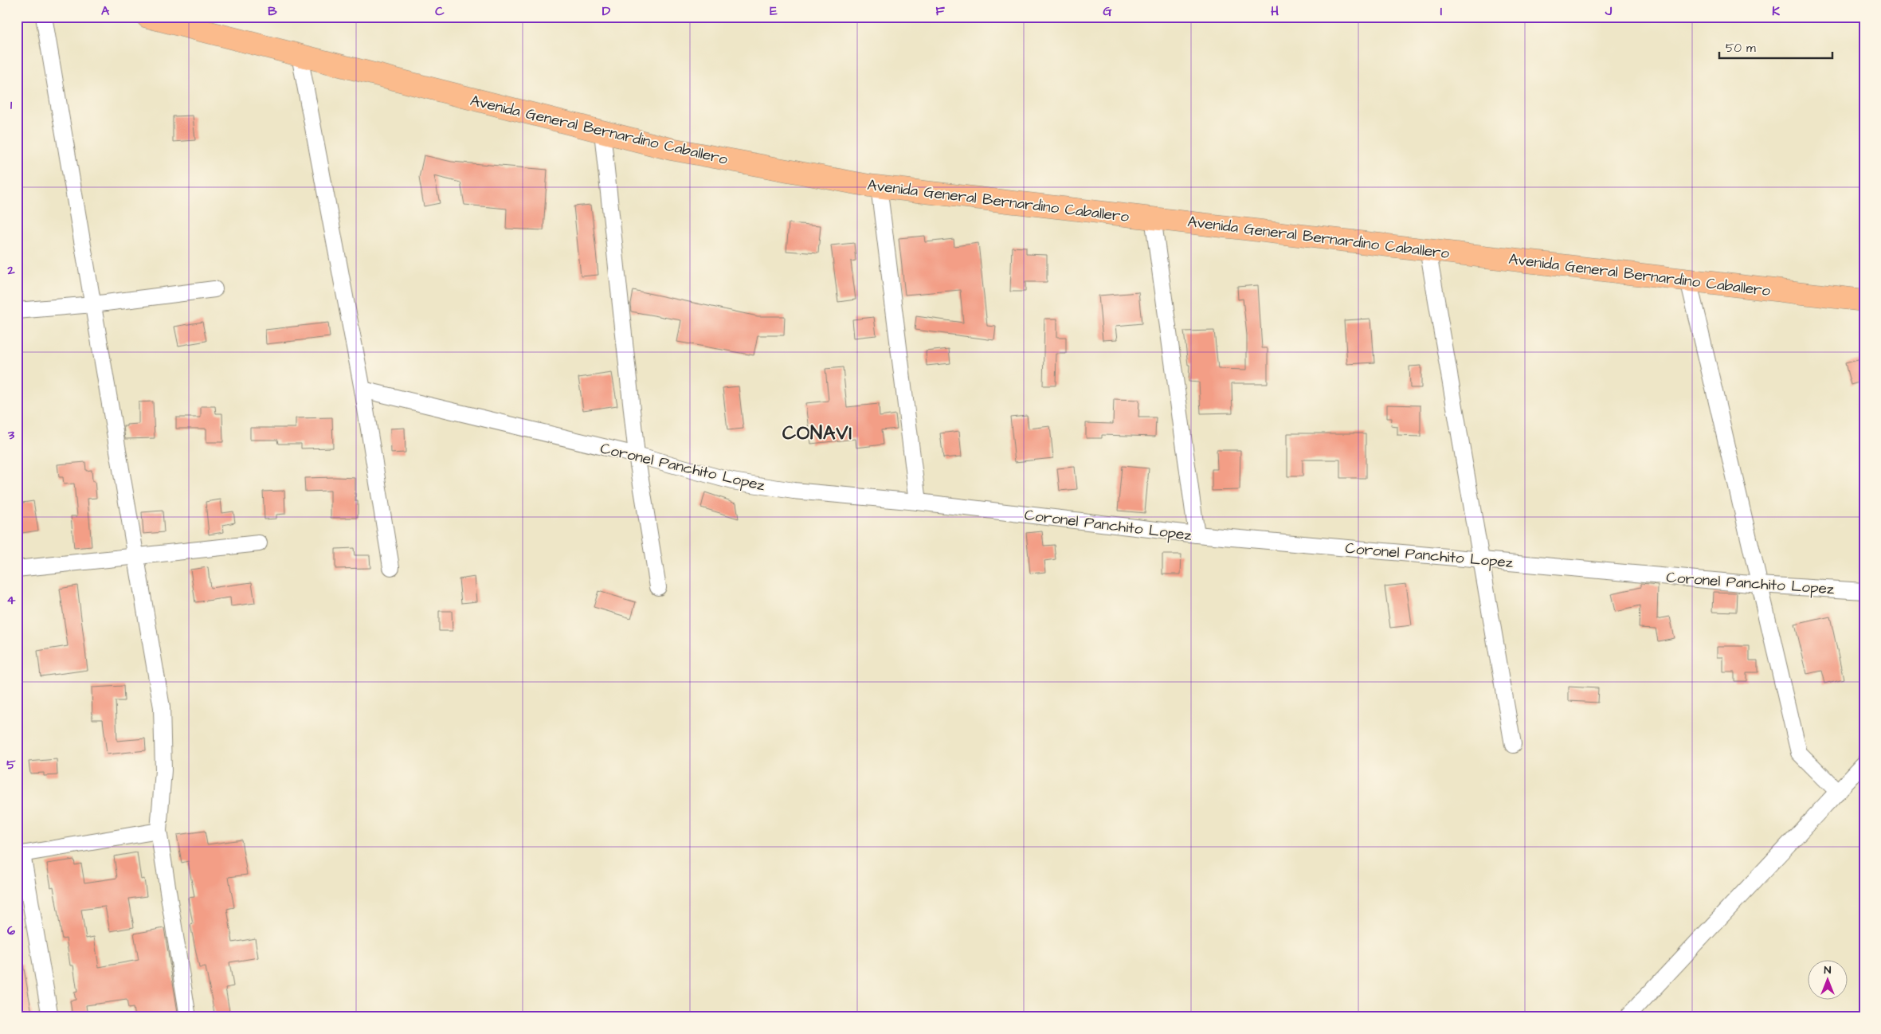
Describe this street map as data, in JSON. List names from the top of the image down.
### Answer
{
  "streets": {
    "highway": ["Avenida General Bernardino Caballero"],
    "street": ["Coronel Panchito Lopez"]
  },
  "districts": ["CONAVI"],
  "scale_bar": "50 m",
  "north": "top",
  "grid": {
    "columns": [
      "A",
      "B",
      "C",
      "D",
      "E",
      "F",
      "G",
      "H",
      "I",
      "J",
      "K"
    ],
    "rows": [
      "1",
      "2",
      "3",
      "4",
      "5",
      "6"
    ]
  }
}
